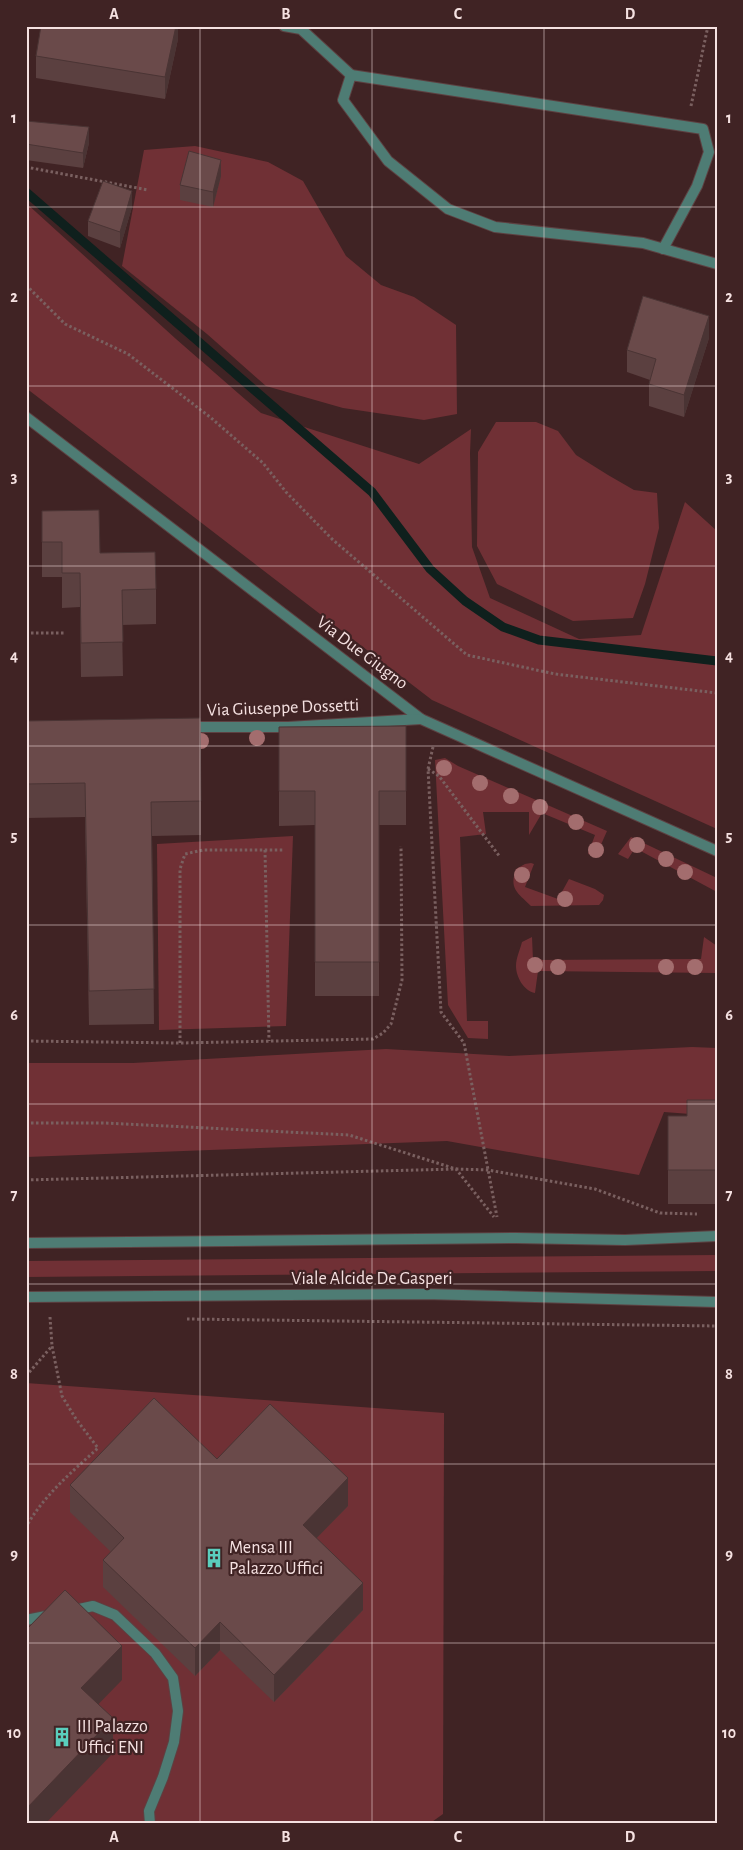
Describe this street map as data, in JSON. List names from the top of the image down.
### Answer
{
  "streets": {
    "street": ["Via Due Giugno", "Via Giuseppe Dossetti", "Viale Alcide De Gasperi"]
  },
  "crossings": [
    ["Via Due Giugno", "Via Giuseppe Dossetti"]
  ],
  "places": {
    "building": ["Mensa III Palazzo Uffici", "III Palazzo Uffici ENI"]
  },
  "grid": {
    "columns": [
      "A",
      "B",
      "C",
      "D"
    ],
    "rows": [
      "1",
      "2",
      "3",
      "4",
      "5",
      "6",
      "7",
      "8",
      "9",
      "10"
    ]
  }
}
